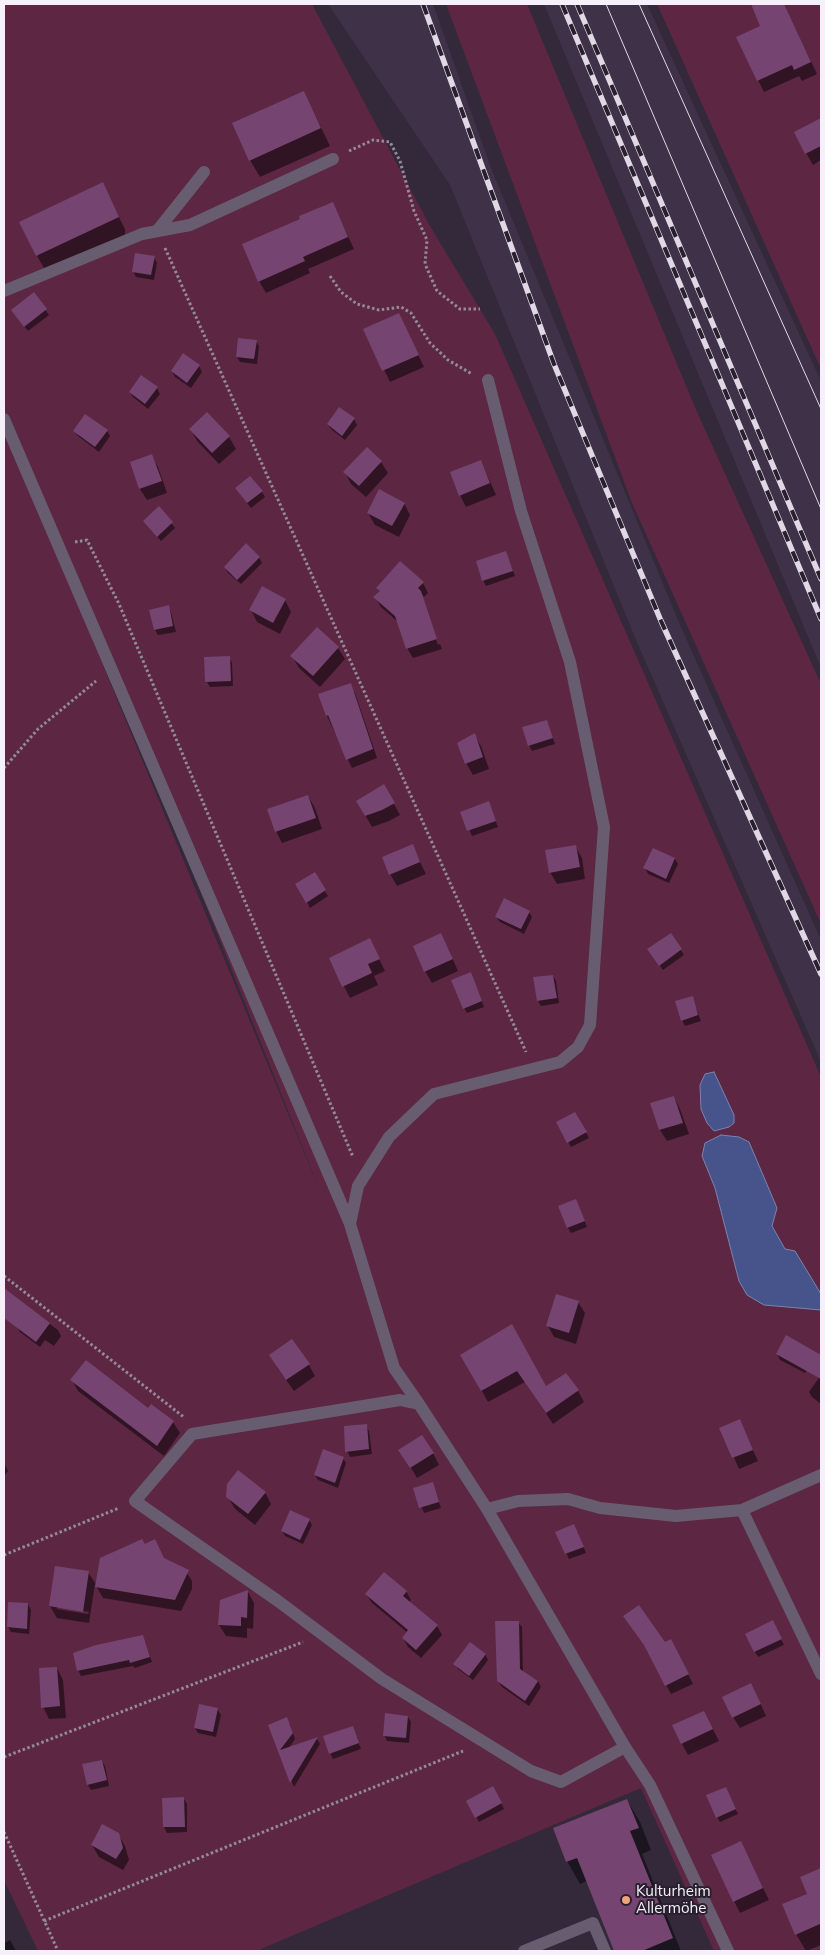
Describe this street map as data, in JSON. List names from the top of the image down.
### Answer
{
  "places": ["Kulturheim Allermöhe"]
}
